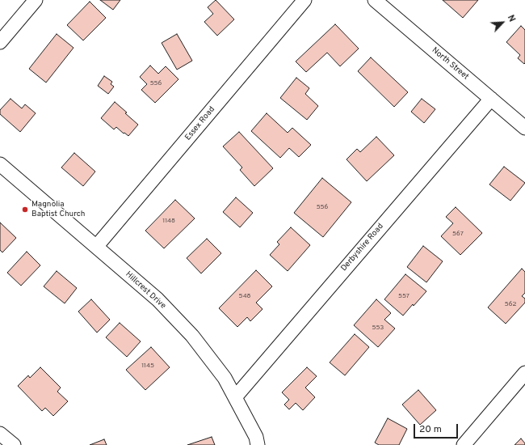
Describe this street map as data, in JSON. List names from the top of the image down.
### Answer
{
  "streets": {
    "street": [
      "North Street",
      "Essex Road",
      "Derbyshire Road",
      "Hillcrest Drive"
    ]
  },
  "crossings": [
    ["North Street", "Derbyshire Road"],
    ["Essex Road", "Hillcrest Drive"],
    ["Derbyshire Road", "Hillcrest Drive"]
  ],
  "places": ["Magnolia Baptist Church"],
  "house_numbers": [
    "556",
    "556",
    "1148",
    "567",
    "548",
    "557",
    "562",
    "553",
    "1145"
  ],
  "scale_bar": "20 m",
  "north": "top right"
}
